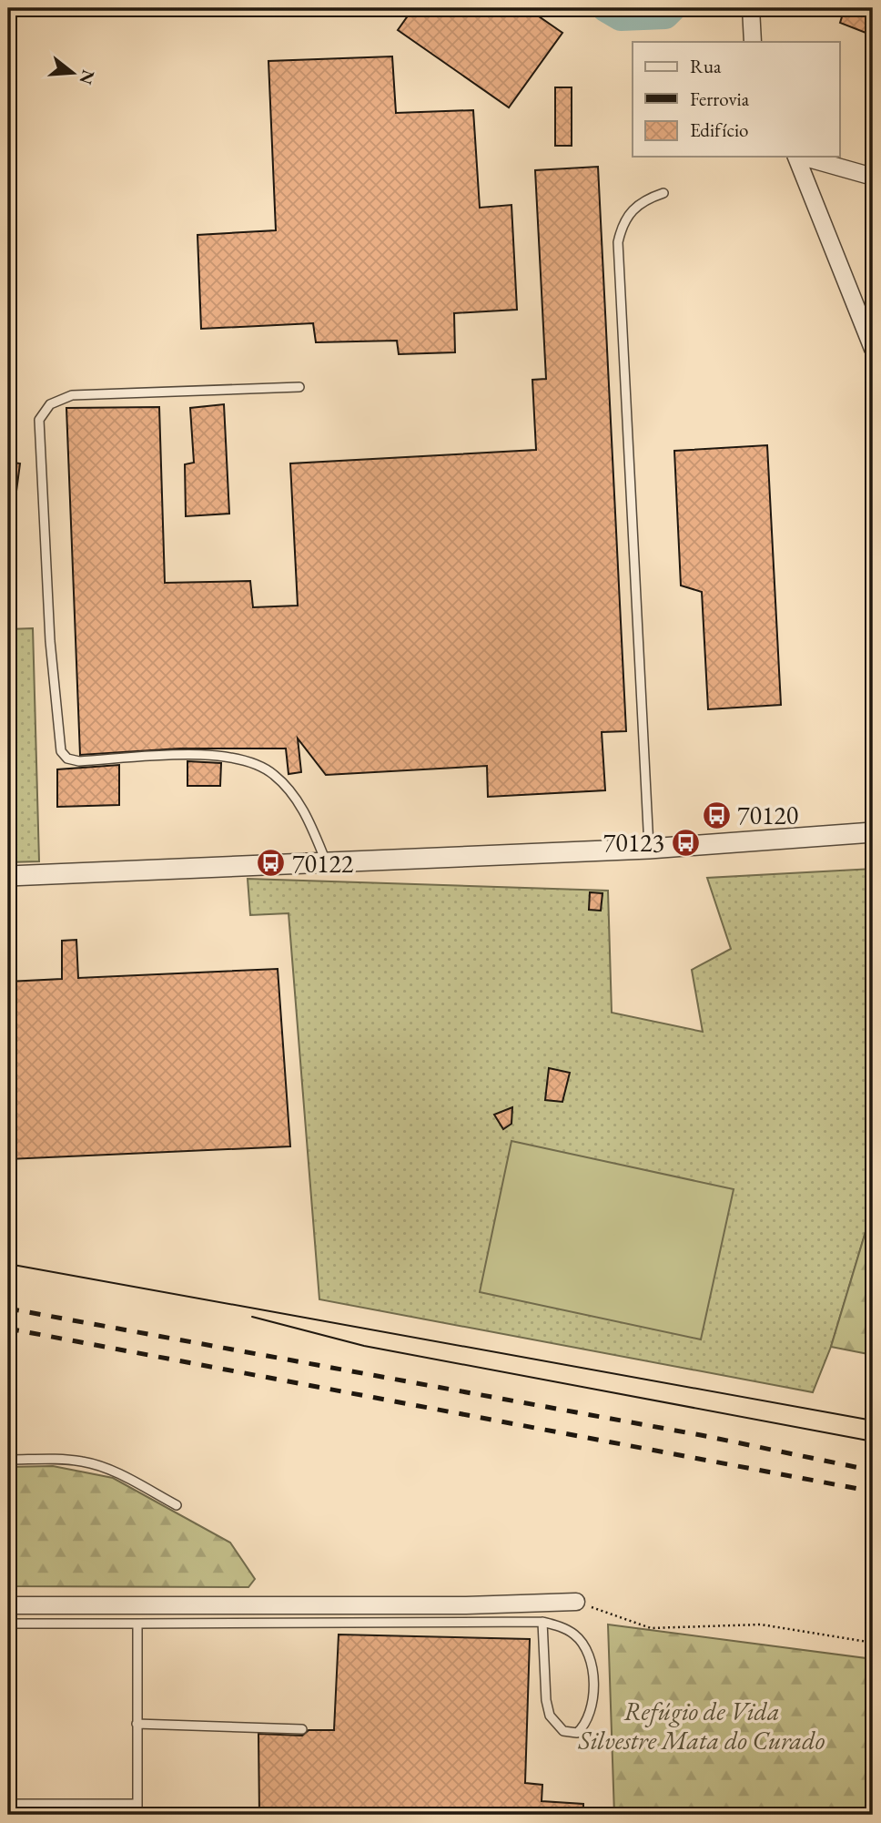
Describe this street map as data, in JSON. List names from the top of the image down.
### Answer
{
  "parks": ["Refúgio de Vida Silvestre Mata do Curado"],
  "places": {
    "bus stop": ["70120", "70123", "70122"]
  },
  "legend": ["Rua", "Ferrovia", "Edifício"],
  "north": "right"
}
